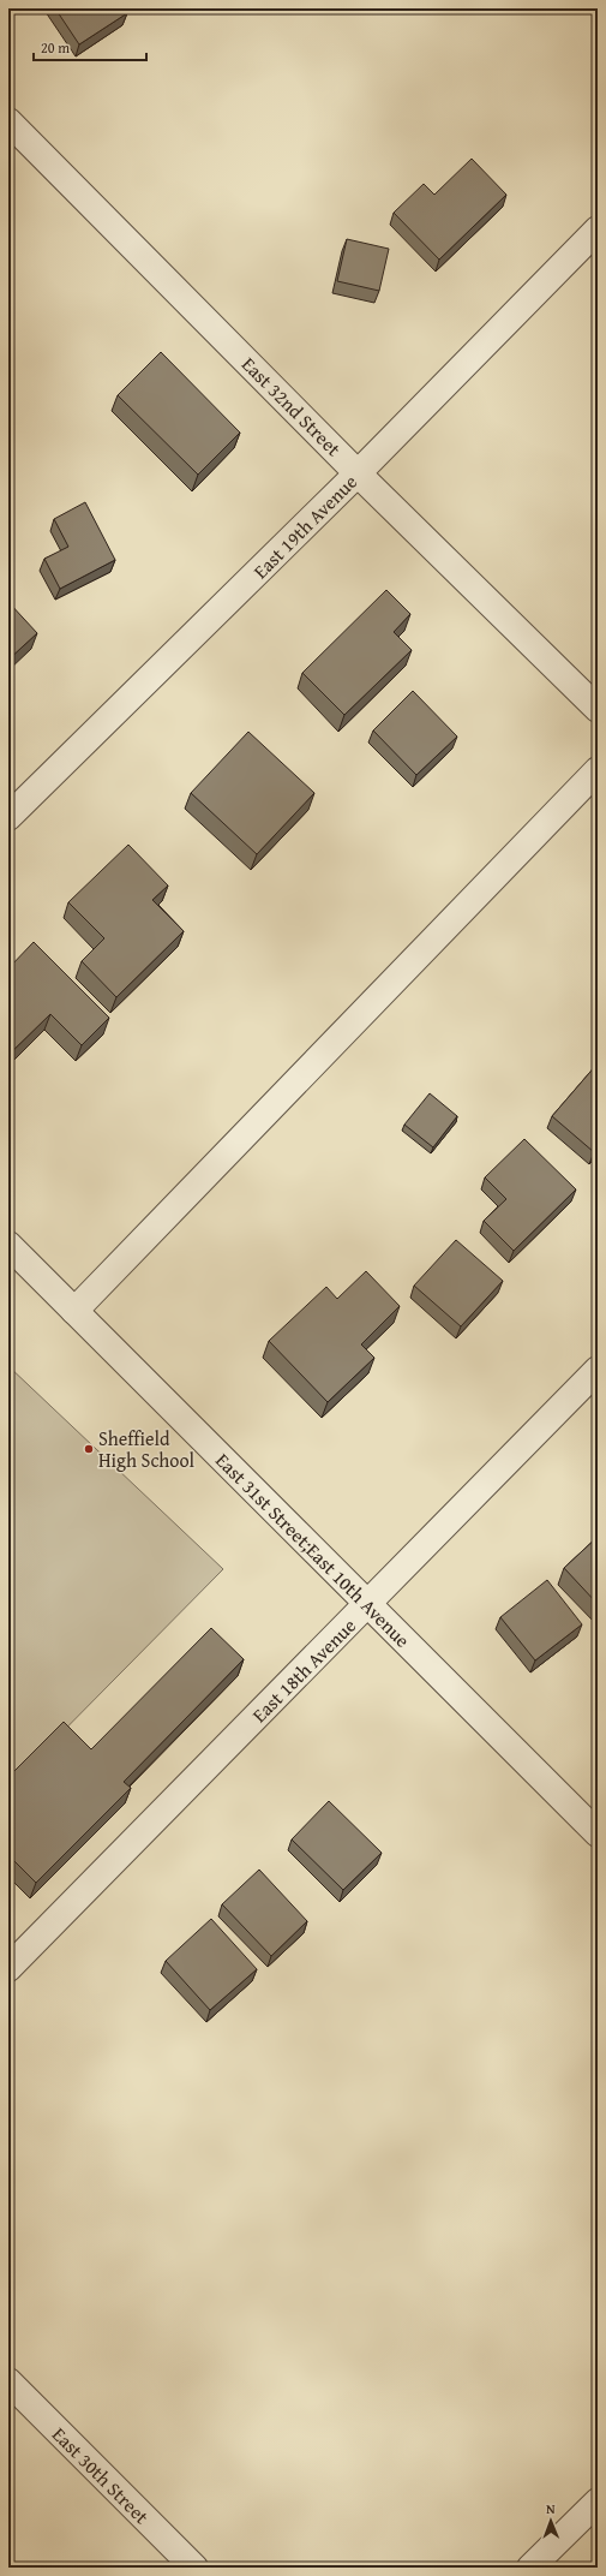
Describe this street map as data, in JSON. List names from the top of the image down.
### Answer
{
  "streets": {
    "street": [
      "East 32nd Street",
      "East 19th Avenue",
      "East 31st Street;East 10th Avenue",
      "East 18th Avenue",
      "East 30th Street"
    ]
  },
  "crossings": [
    ["East 32nd Street", "East 19th Avenue"],
    ["East 31st Street;East 10th Avenue", "East 18th Avenue"]
  ],
  "places": ["Sheffield High School"],
  "scale_bar": "20 m",
  "north": "top"
}
